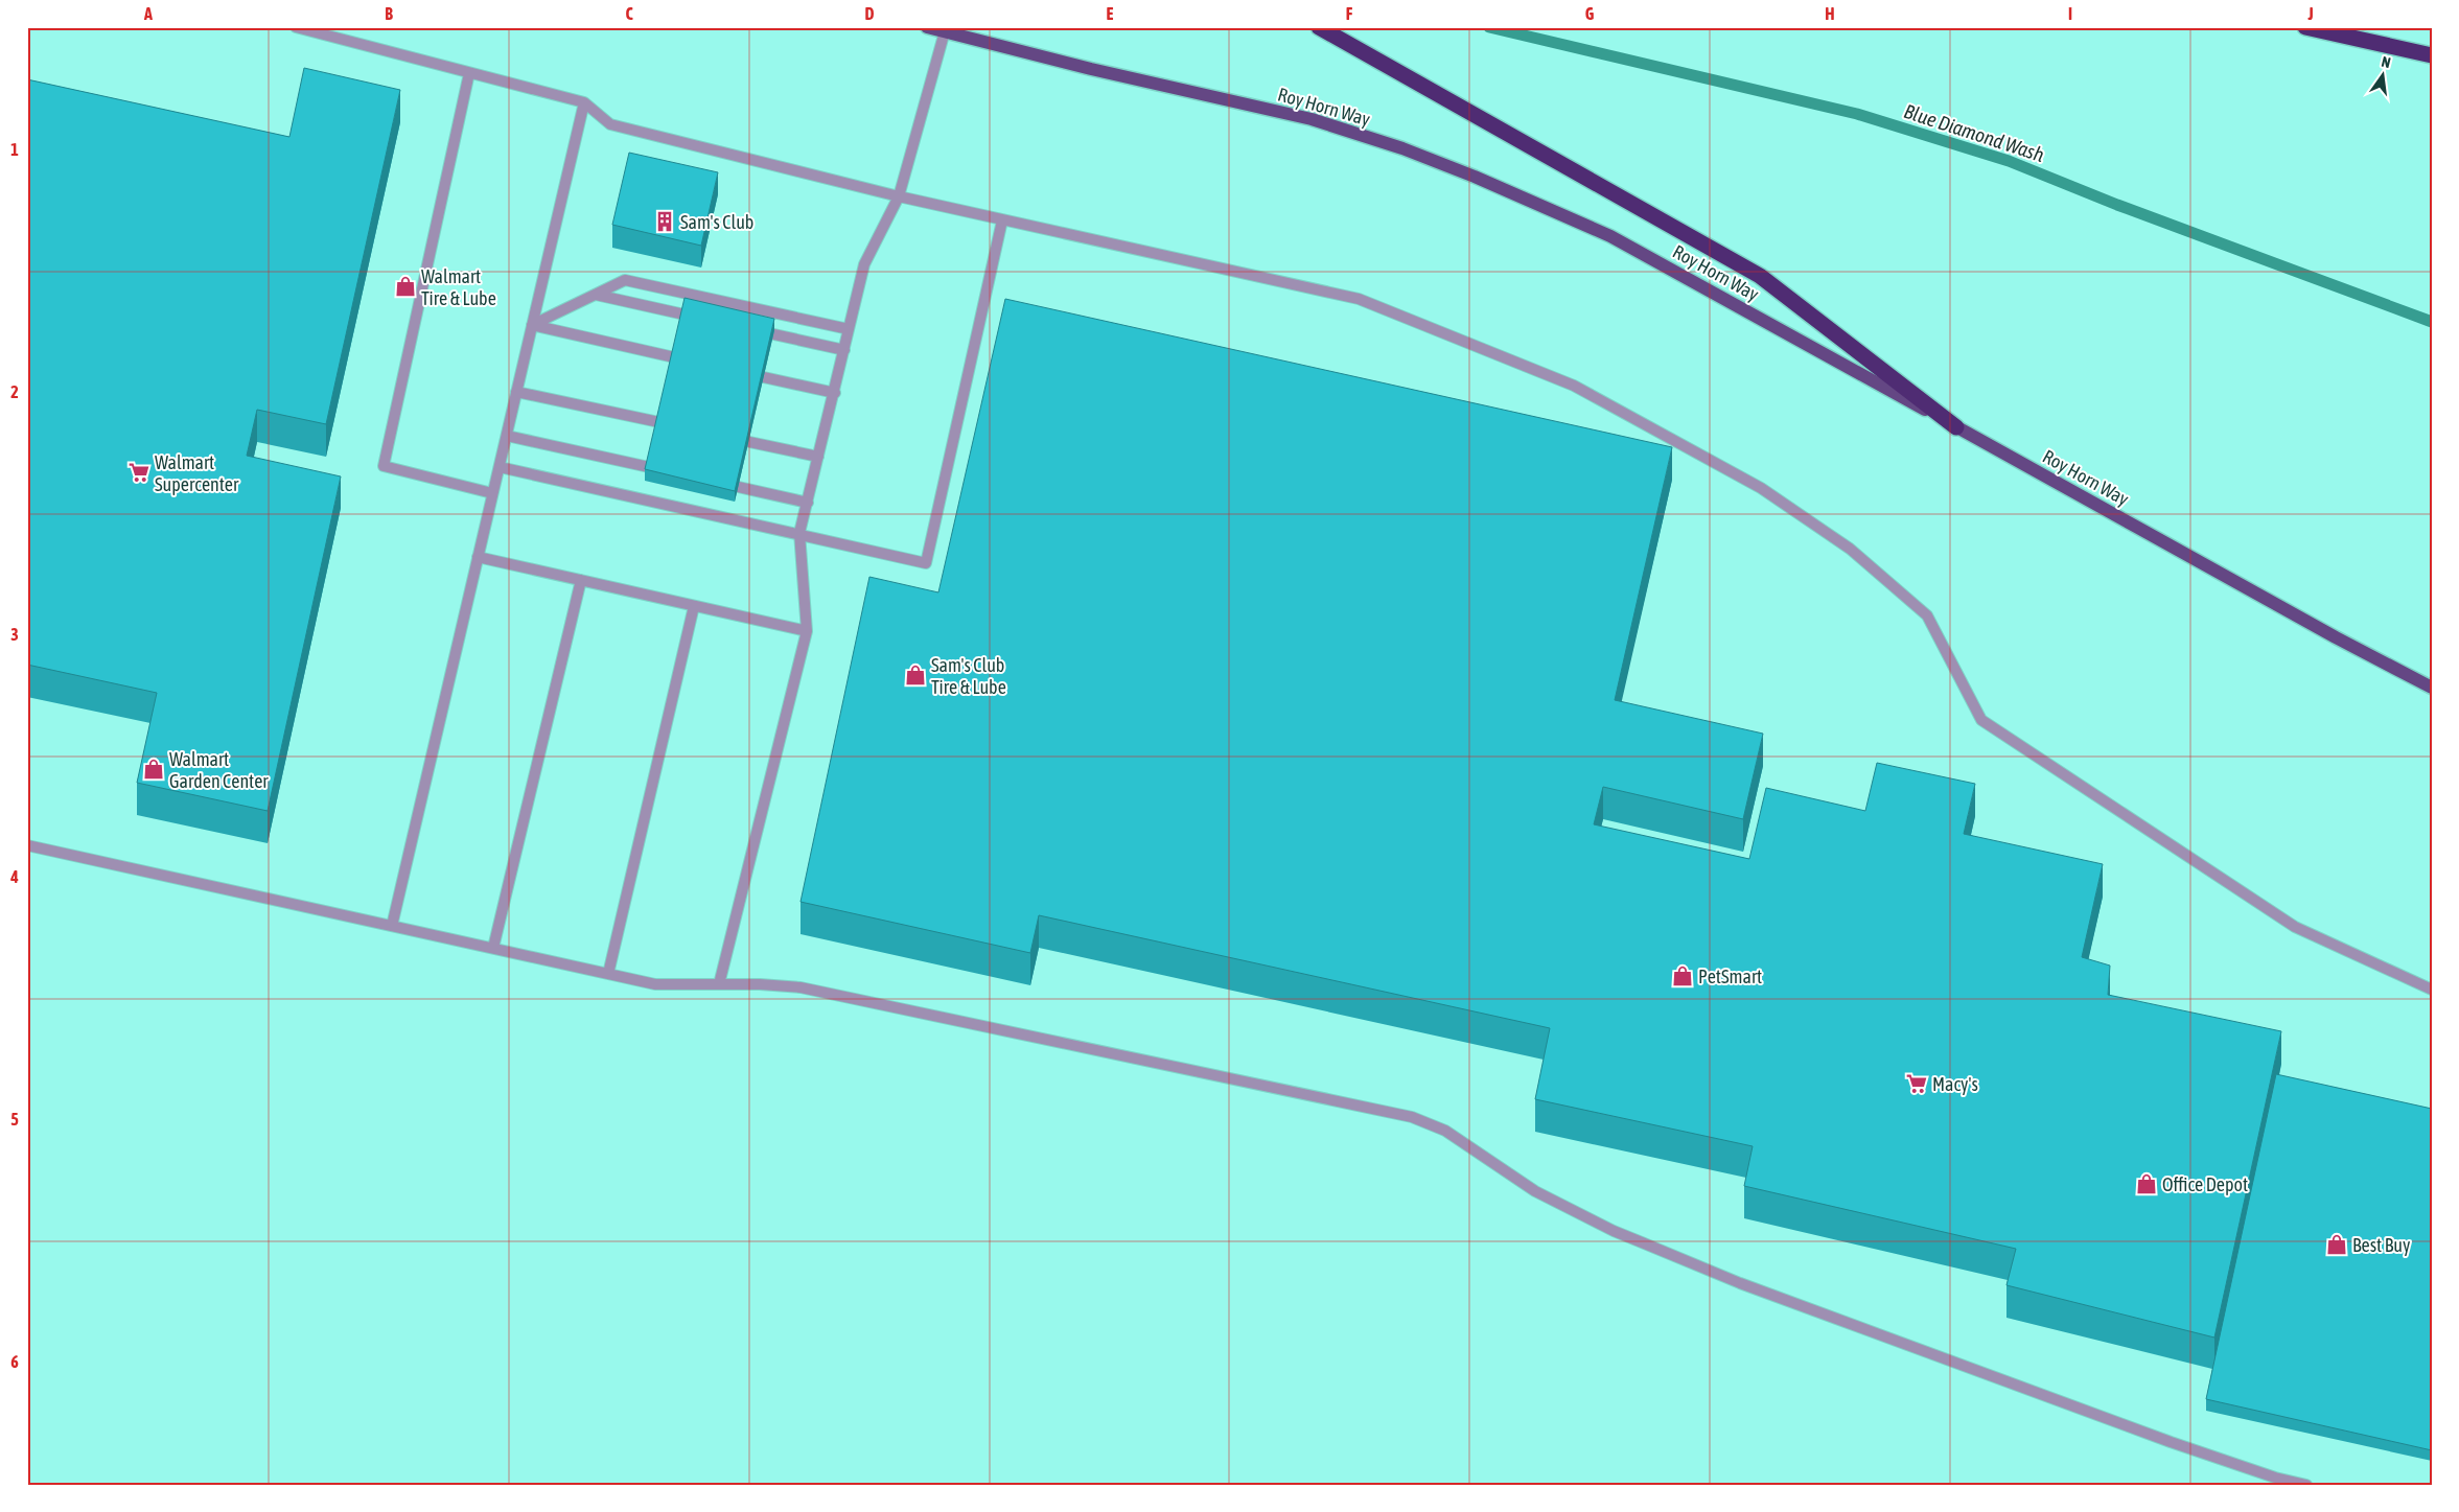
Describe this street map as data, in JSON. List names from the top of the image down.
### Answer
{
  "streets": {
    "main road": ["Roy Horn Way"]
  },
  "water": ["Blue Diamond Wash"],
  "places": {
    "building": ["Sam's Club"],
    "shop": [
      "Walmart Tire & Lube",
      "Sam's Club Tire & Lube",
      "Walmart Garden Center",
      "PetSmart",
      "Office Depot",
      "Best Buy"
    ],
    "supermarket": ["Walmart Supercenter", "Macy's"]
  },
  "north": "top",
  "grid": {
    "columns": [
      "A",
      "B",
      "C",
      "D",
      "E",
      "F",
      "G",
      "H",
      "I",
      "J"
    ],
    "rows": [
      "1",
      "2",
      "3",
      "4",
      "5",
      "6"
    ]
  }
}
